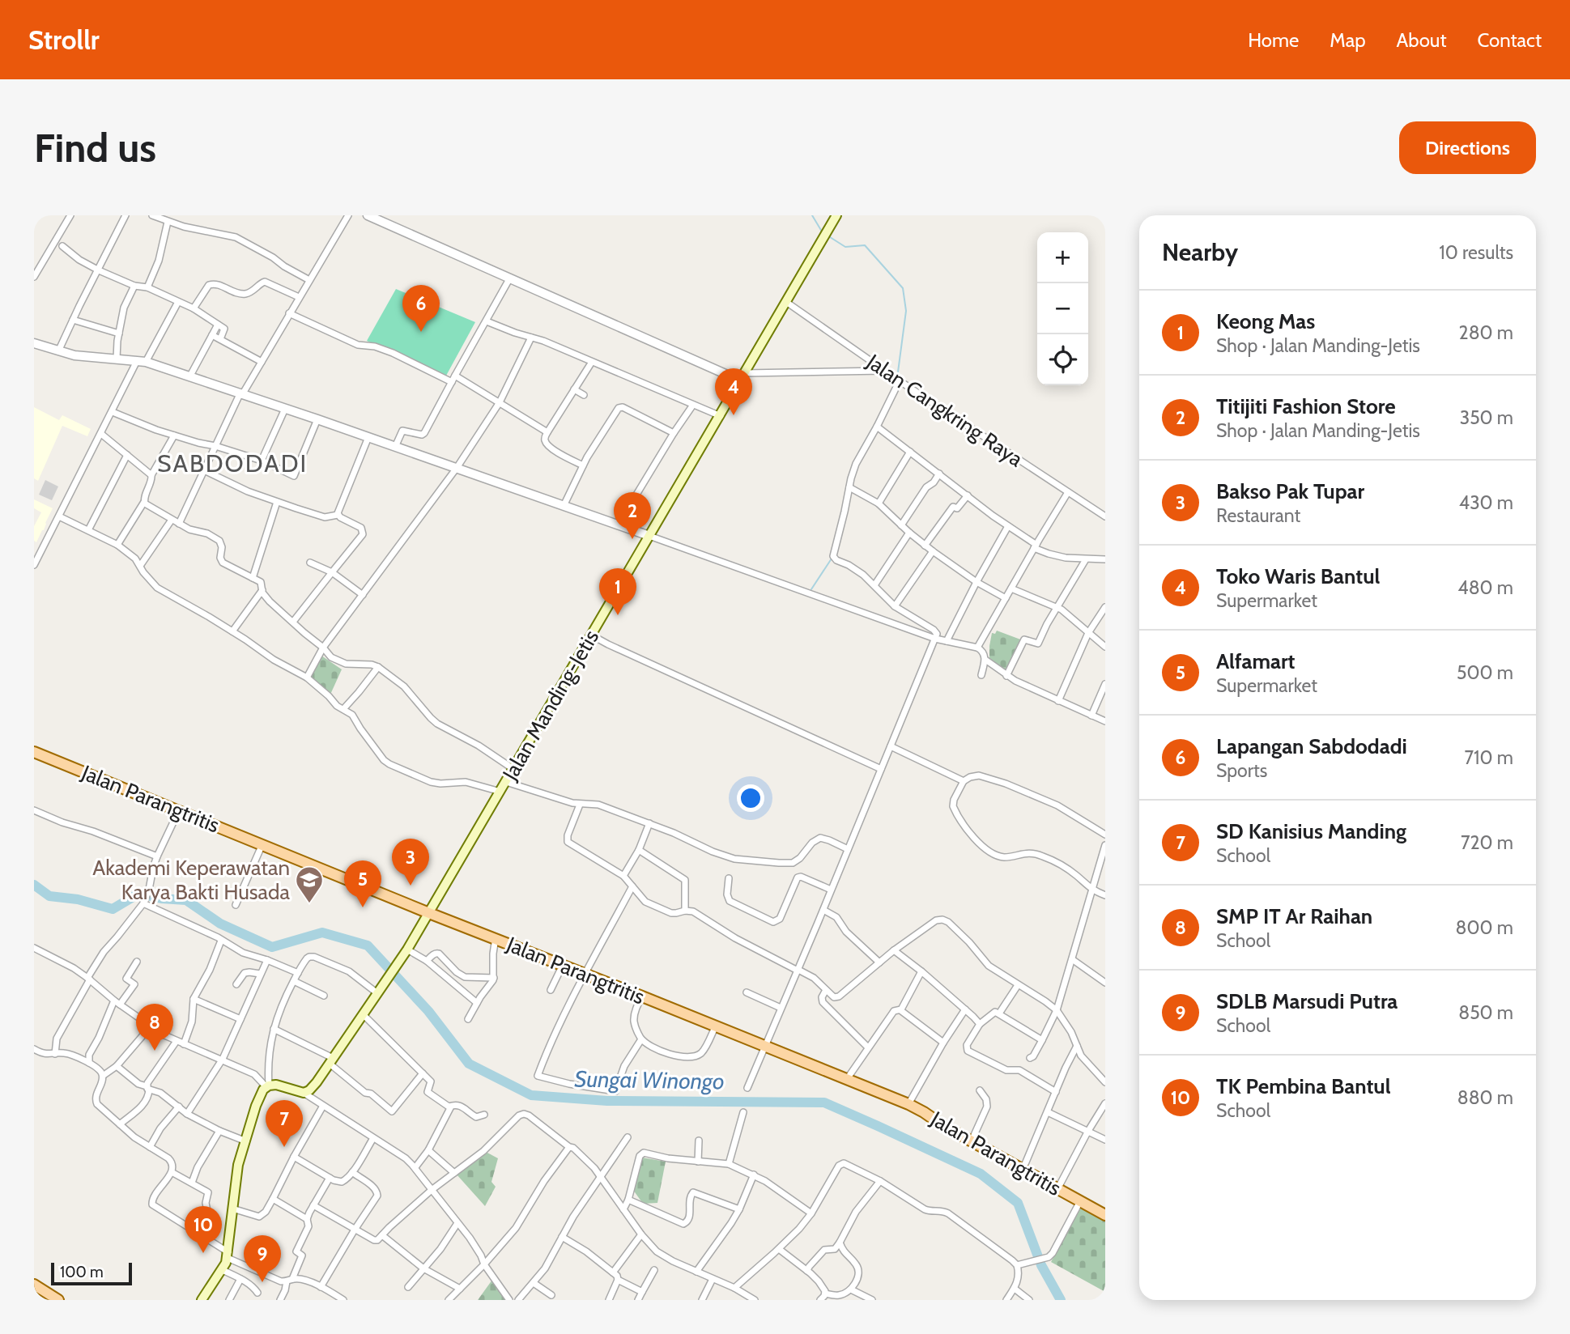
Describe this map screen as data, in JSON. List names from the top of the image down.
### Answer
{
  "streets": {
    "main road": ["Jalan Manding-Jetis", "Jalan Parangtritis"],
    "street": ["Jalan Cangkring Raya"]
  },
  "crossings": [
    ["Jalan Cangkring Raya", "Jalan Manding-Jetis"],
    ["Jalan Manding-Jetis", "Jalan Parangtritis"]
  ],
  "districts": ["SABDODADI"],
  "water": ["Sungai Winongo"],
  "places": {
    "school or university": ["Akademi Keperawatan Karya Bakti Husada"]
  },
  "scale_bar": "100 m",
  "page": {
    "header": "Strollr",
    "nav": [
      "Home",
      "Map",
      "About",
      "Contact"
    ],
    "buttons": "Directions",
    "title": "Find us",
    "heading": ["Nearby", "10 results"],
    "map_buttons": ["+", "−"],
    "pins": [
      "6",
      "4",
      "2",
      "1",
      "3",
      "5",
      "8",
      "7",
      "10",
      "9"
    ],
    "list": [
      {
        "mark": "1",
        "name": "Keong Mas",
        "note": "Shop · Jalan Manding-Jetis",
        "value": "280 m"
      },
      {
        "mark": "2",
        "name": "Titijiti Fashion Store",
        "note": "Shop · Jalan Manding-Jetis",
        "value": "350 m"
      },
      {
        "mark": "3",
        "name": "Bakso Pak Tupar",
        "note": "Restaurant",
        "value": "430 m"
      },
      {
        "mark": "4",
        "name": "Toko Waris Bantul",
        "note": "Supermarket",
        "value": "480 m"
      },
      {
        "mark": "5",
        "name": "Alfamart",
        "note": "Supermarket",
        "value": "500 m"
      },
      {
        "mark": "6",
        "name": "Lapangan Sabdodadi",
        "note": "Sports",
        "value": "710 m"
      },
      {
        "mark": "7",
        "name": "SD Kanisius Manding",
        "note": "School",
        "value": "720 m"
      },
      {
        "mark": "8",
        "name": "SMP IT Ar Raihan",
        "note": "School",
        "value": "800 m"
      },
      {
        "mark": "9",
        "name": "SDLB Marsudi Putra",
        "note": "School",
        "value": "850 m"
      },
      {
        "mark": "10",
        "name": "TK Pembina Bantul",
        "note": "School",
        "value": "880 m"
      }
    ],
    "scale": "100 m"
  }
}
